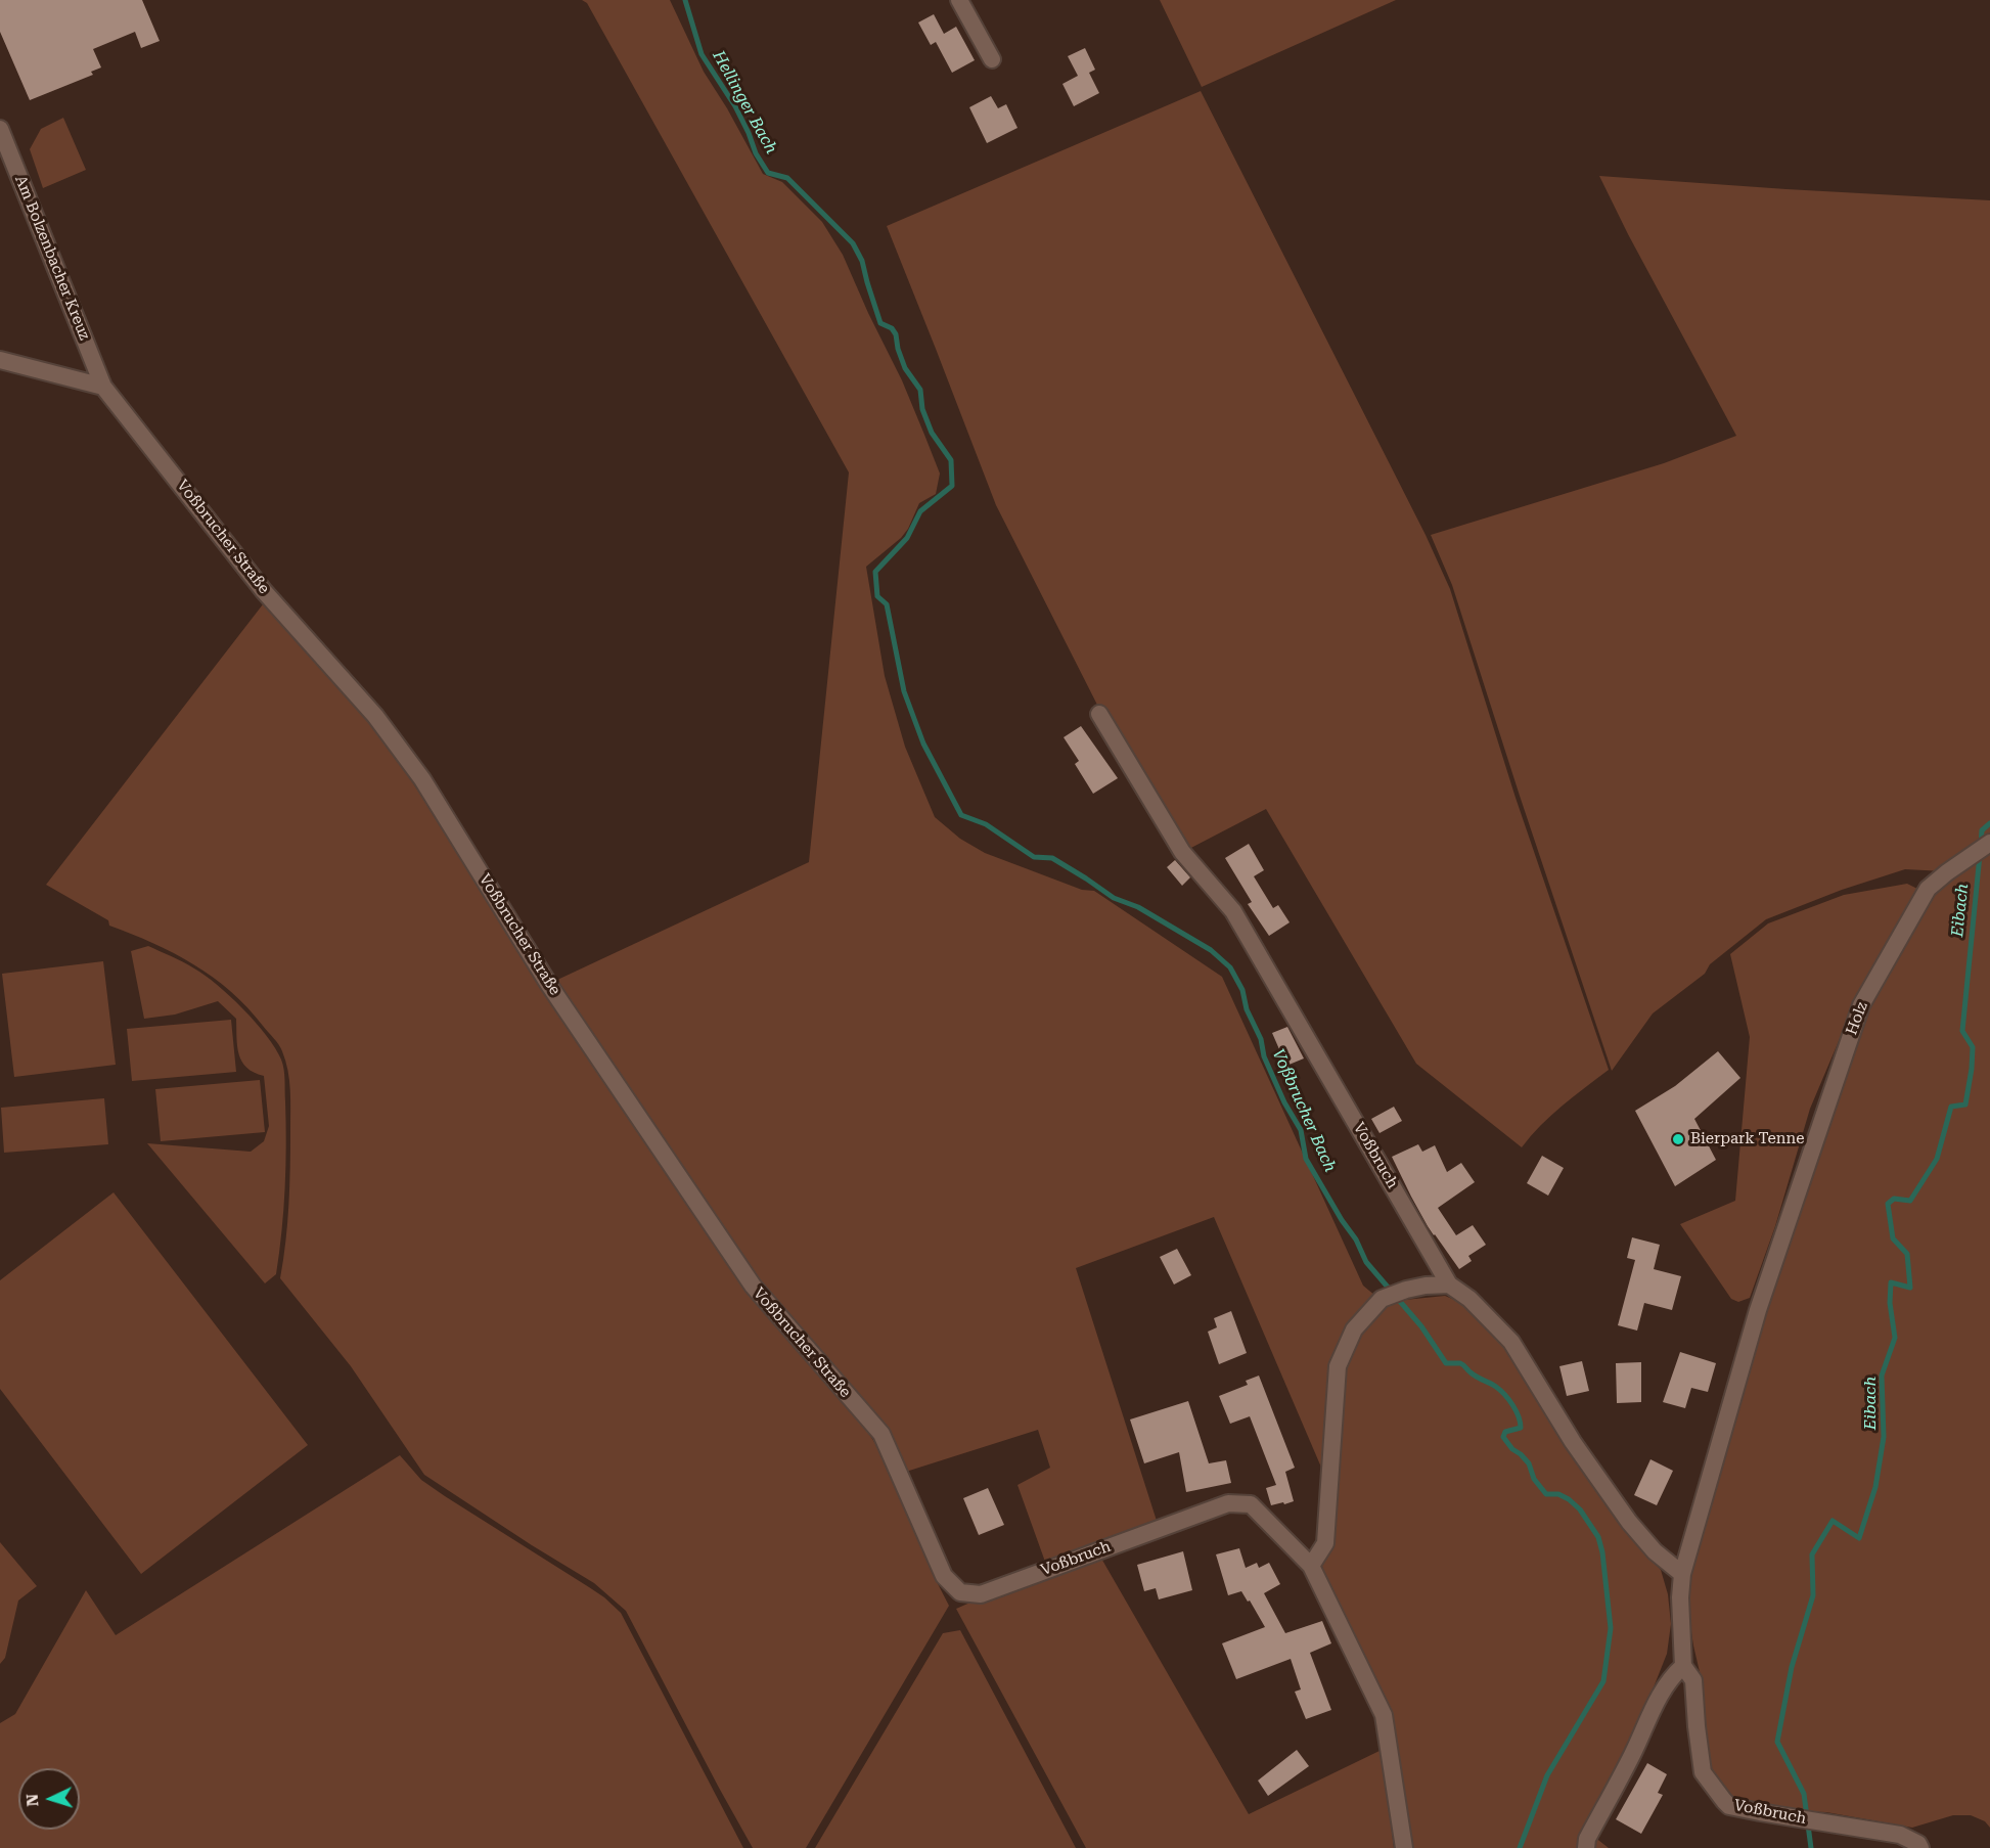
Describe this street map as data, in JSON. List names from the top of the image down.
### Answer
{
  "streets": {
    "street": [
      "Am Bolzenbacher Kreuz",
      "Voßbrucher Straße",
      "Holz",
      "Voßbruch"
    ]
  },
  "crossings": [
    ["Am Bolzenbacher Kreuz", "Voßbrucher Straße"],
    ["Voßbrucher Straße", "Voßbruch"],
    ["Holz", "Voßbruch"]
  ],
  "water": ["Hellinger Bach", "Eibach", "Voßbrucher Bach"],
  "places": ["Bierpark Tenne"],
  "north": "left"
}
